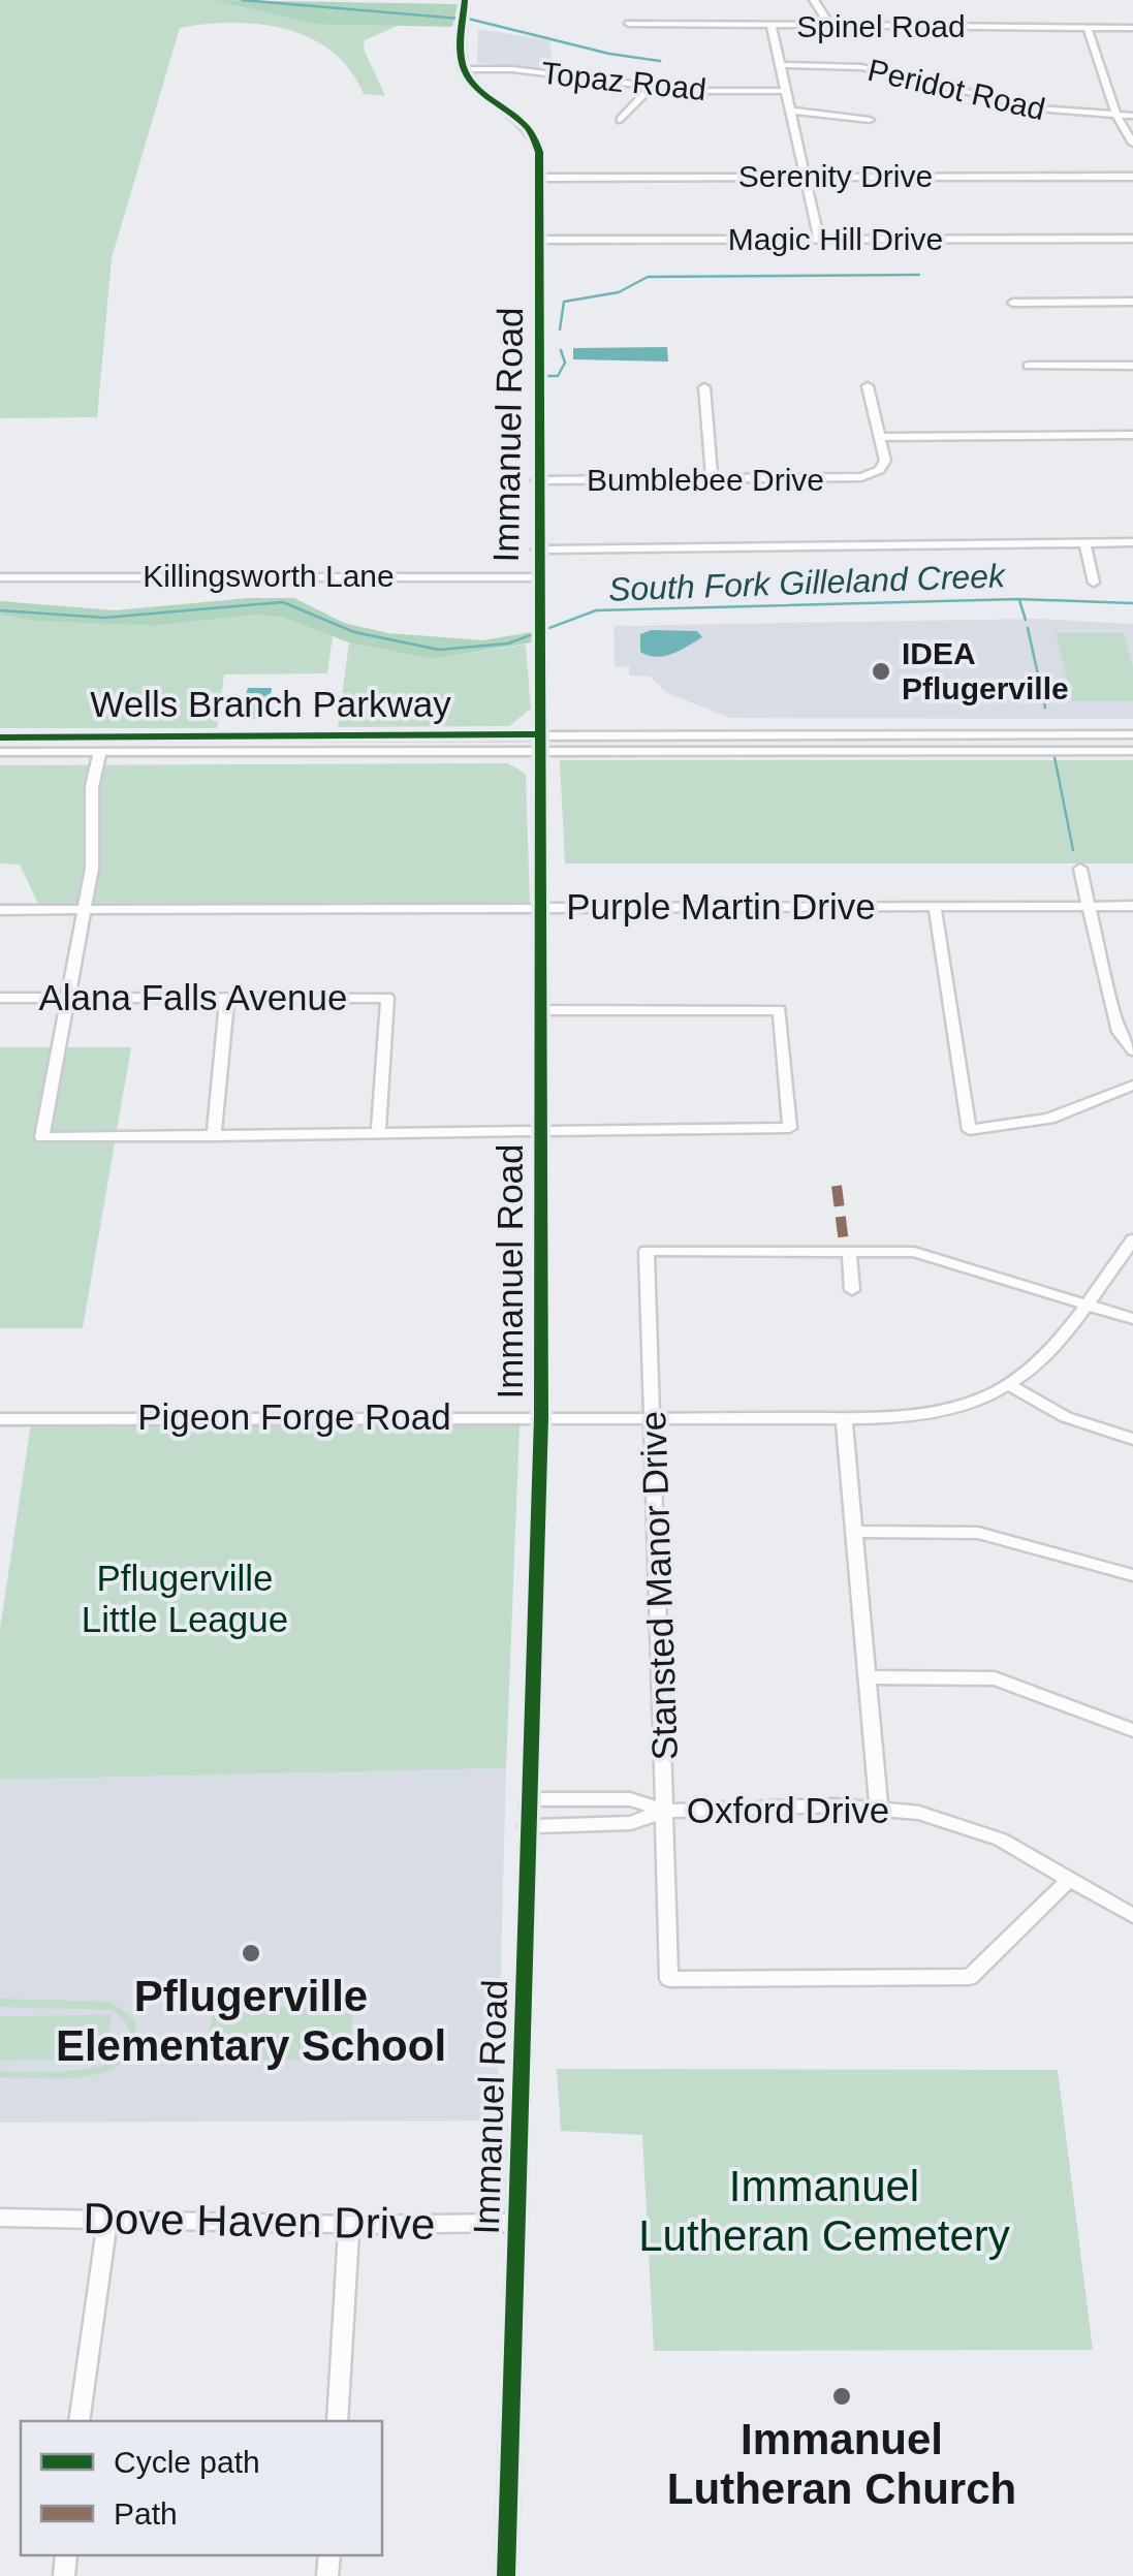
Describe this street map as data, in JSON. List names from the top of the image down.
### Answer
{
  "streets": {
    "street": [
      "Spinel Road",
      "Topaz Road",
      "Peridot Road",
      "Serenity Drive",
      "Magic Hill Drive",
      "Immanuel Road",
      "Bumblebee Drive",
      "Killingsworth Lane",
      "Wells Branch Parkway",
      "Purple Martin Drive",
      "Alana Falls Avenue",
      "Pigeon Forge Road",
      "Stansted Manor Drive",
      "Oxford Drive",
      "Dove Haven Drive"
    ]
  },
  "crossings": [
    ["Topaz Road", "Immanuel Road"],
    ["Serenity Drive", "Immanuel Road"],
    ["Magic Hill Drive", "Immanuel Road"],
    ["Immanuel Road", "Bumblebee Drive"],
    ["Immanuel Road", "Killingsworth Lane"],
    ["Immanuel Road", "Wells Branch Parkway"],
    ["Immanuel Road", "Purple Martin Drive"],
    ["Immanuel Road", "Pigeon Forge Road"],
    ["Immanuel Road", "Dove Haven Drive"],
    ["Pigeon Forge Road", "Stansted Manor Drive"],
    ["Stansted Manor Drive", "Oxford Drive"]
  ],
  "water": ["South Fork Gilleland Creek"],
  "parks": ["Pflugerville Little League", "Immanuel Lutheran Cemetery"],
  "places": ["IDEA Pflugerville", "Pflugerville Elementary School", "Immanuel Lutheran Church"],
  "legend": ["Cycle path", "Path"]
}
